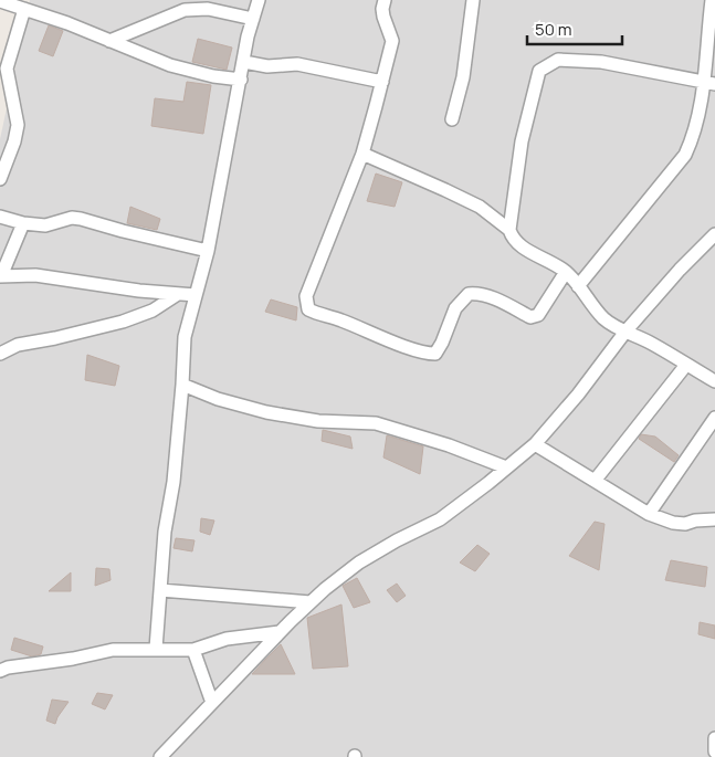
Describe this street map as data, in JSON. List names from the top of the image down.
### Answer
{
  "scale_bar": "50 m"
}
